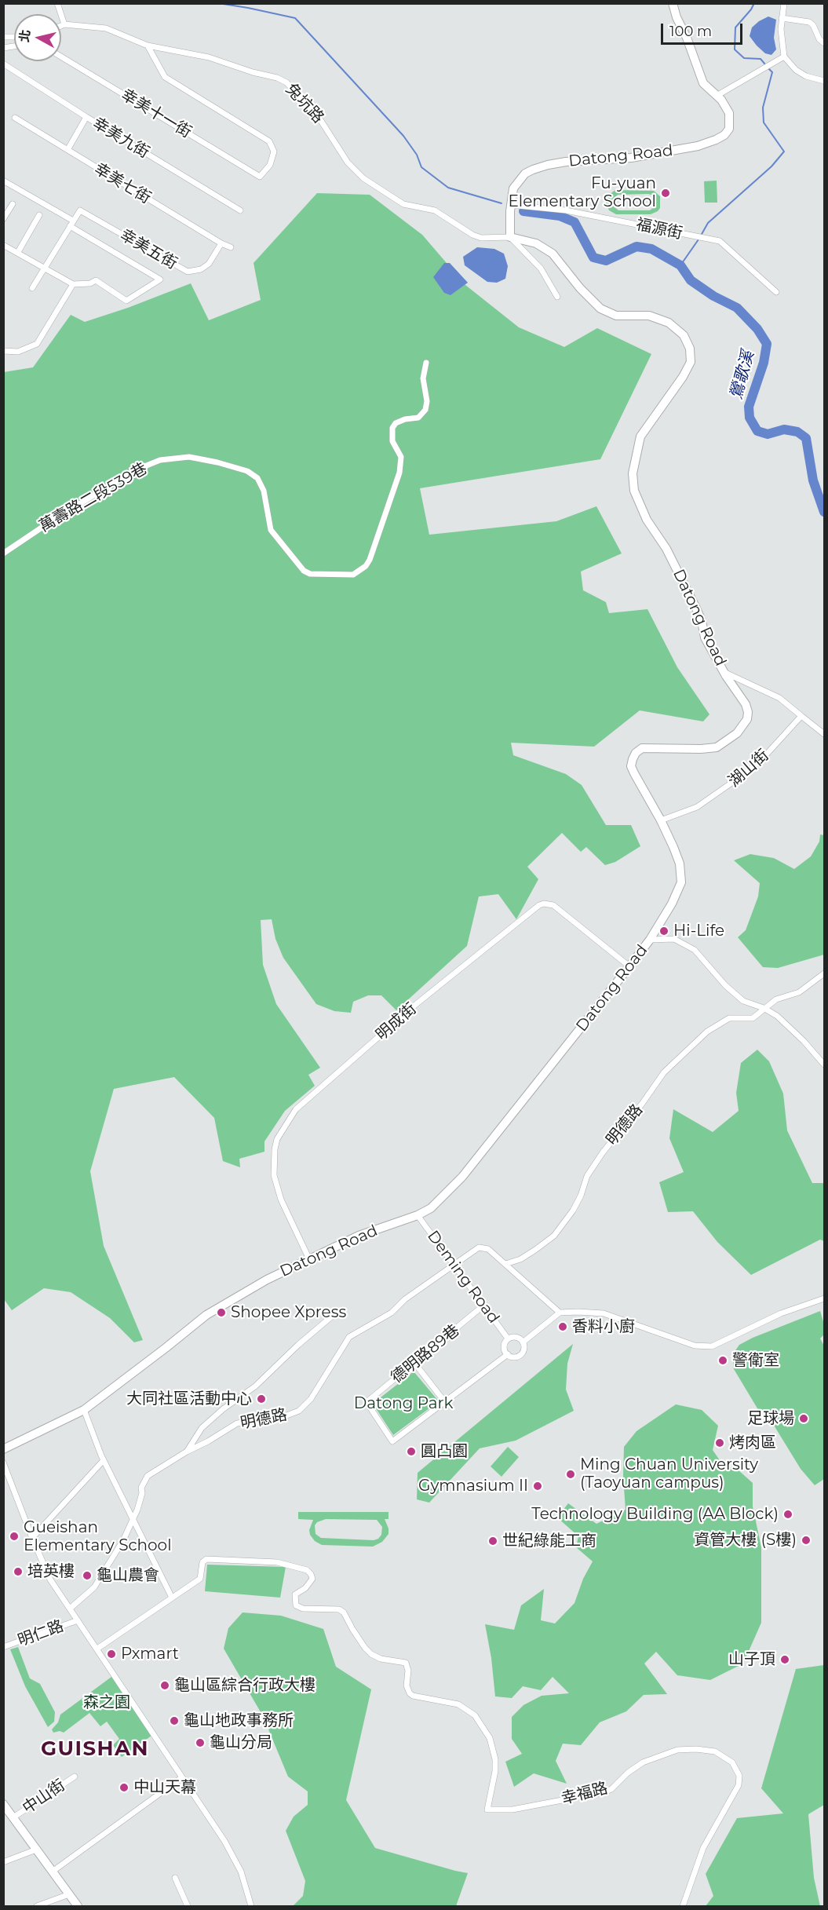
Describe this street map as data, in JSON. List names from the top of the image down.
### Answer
{
  "streets": {
    "street": [
      "兔坑路",
      "幸美十一街",
      "幸美九街",
      "Datong Road",
      "幸美七街",
      "福源街",
      "幸美五街",
      "萬壽路二段539巷",
      "湖山街",
      "明成街",
      "明德路",
      "Deming Road",
      "德明路89巷",
      "明仁路",
      "幸福路",
      "中山街"
    ]
  },
  "crossings": [
    ["兔坑路", "幸美十一街"],
    ["兔坑路", "Datong Road"],
    ["Datong Road", "福源街"],
    ["Datong Road", "湖山街"],
    ["Datong Road", "明成街"],
    ["Datong Road", "Deming Road"],
    ["幸美七街", "幸美五街"],
    ["明德路", "Deming Road"],
    ["Deming Road", "德明路89巷"]
  ],
  "districts": ["GUISHAN"],
  "water": ["鶯歌溪"],
  "parks": ["Datong Park", "森之園"],
  "places": [
    "Fu-yuan Elementary School",
    "Hi-Life",
    "Shopee Xpress",
    "香料小廚",
    "警衛室",
    "大同社區活動中心",
    "足球場",
    "烤肉區",
    "圓凸園",
    "Ming Chuan University (Taoyuan campus)",
    "Gymnasium II",
    "Technology Building (AA Block)",
    "Gueishan Elementary School",
    "資管大樓 (S樓)",
    "世紀綠能工商",
    "培英樓",
    "龜山農會",
    "Pxmart",
    "山子頂",
    "龜山區綜合行政大樓",
    "龜山地政事務所",
    "龜山分局",
    "中山天幕"
  ],
  "scale_bar": "100 m",
  "north": "left"
}
